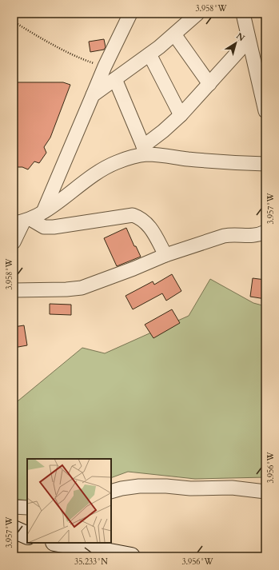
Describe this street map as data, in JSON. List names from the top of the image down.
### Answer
{
  "north": "top right",
  "coordinates": [
    "3.958°W",
    "3.957°W",
    "3.956°W",
    "35.233°N"
  ]
}
